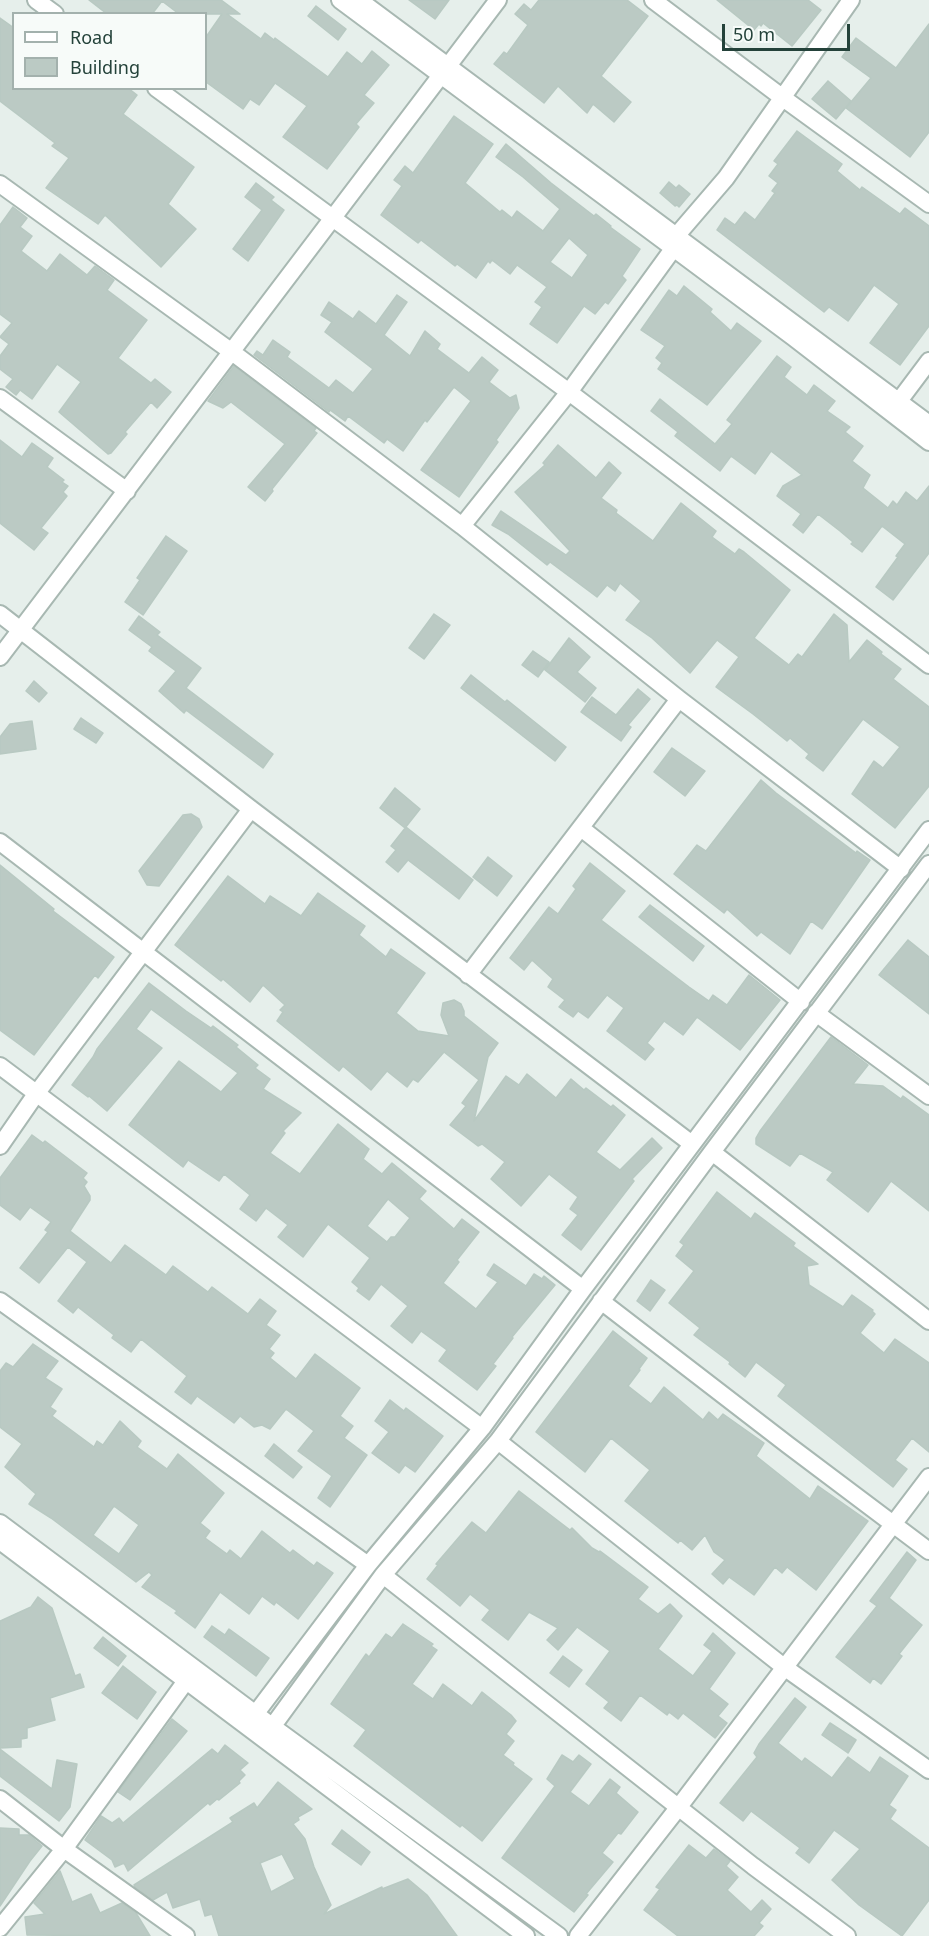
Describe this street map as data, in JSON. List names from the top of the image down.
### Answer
{
  "legend": ["Road", "Building"],
  "scale_bar": "50 m"
}
